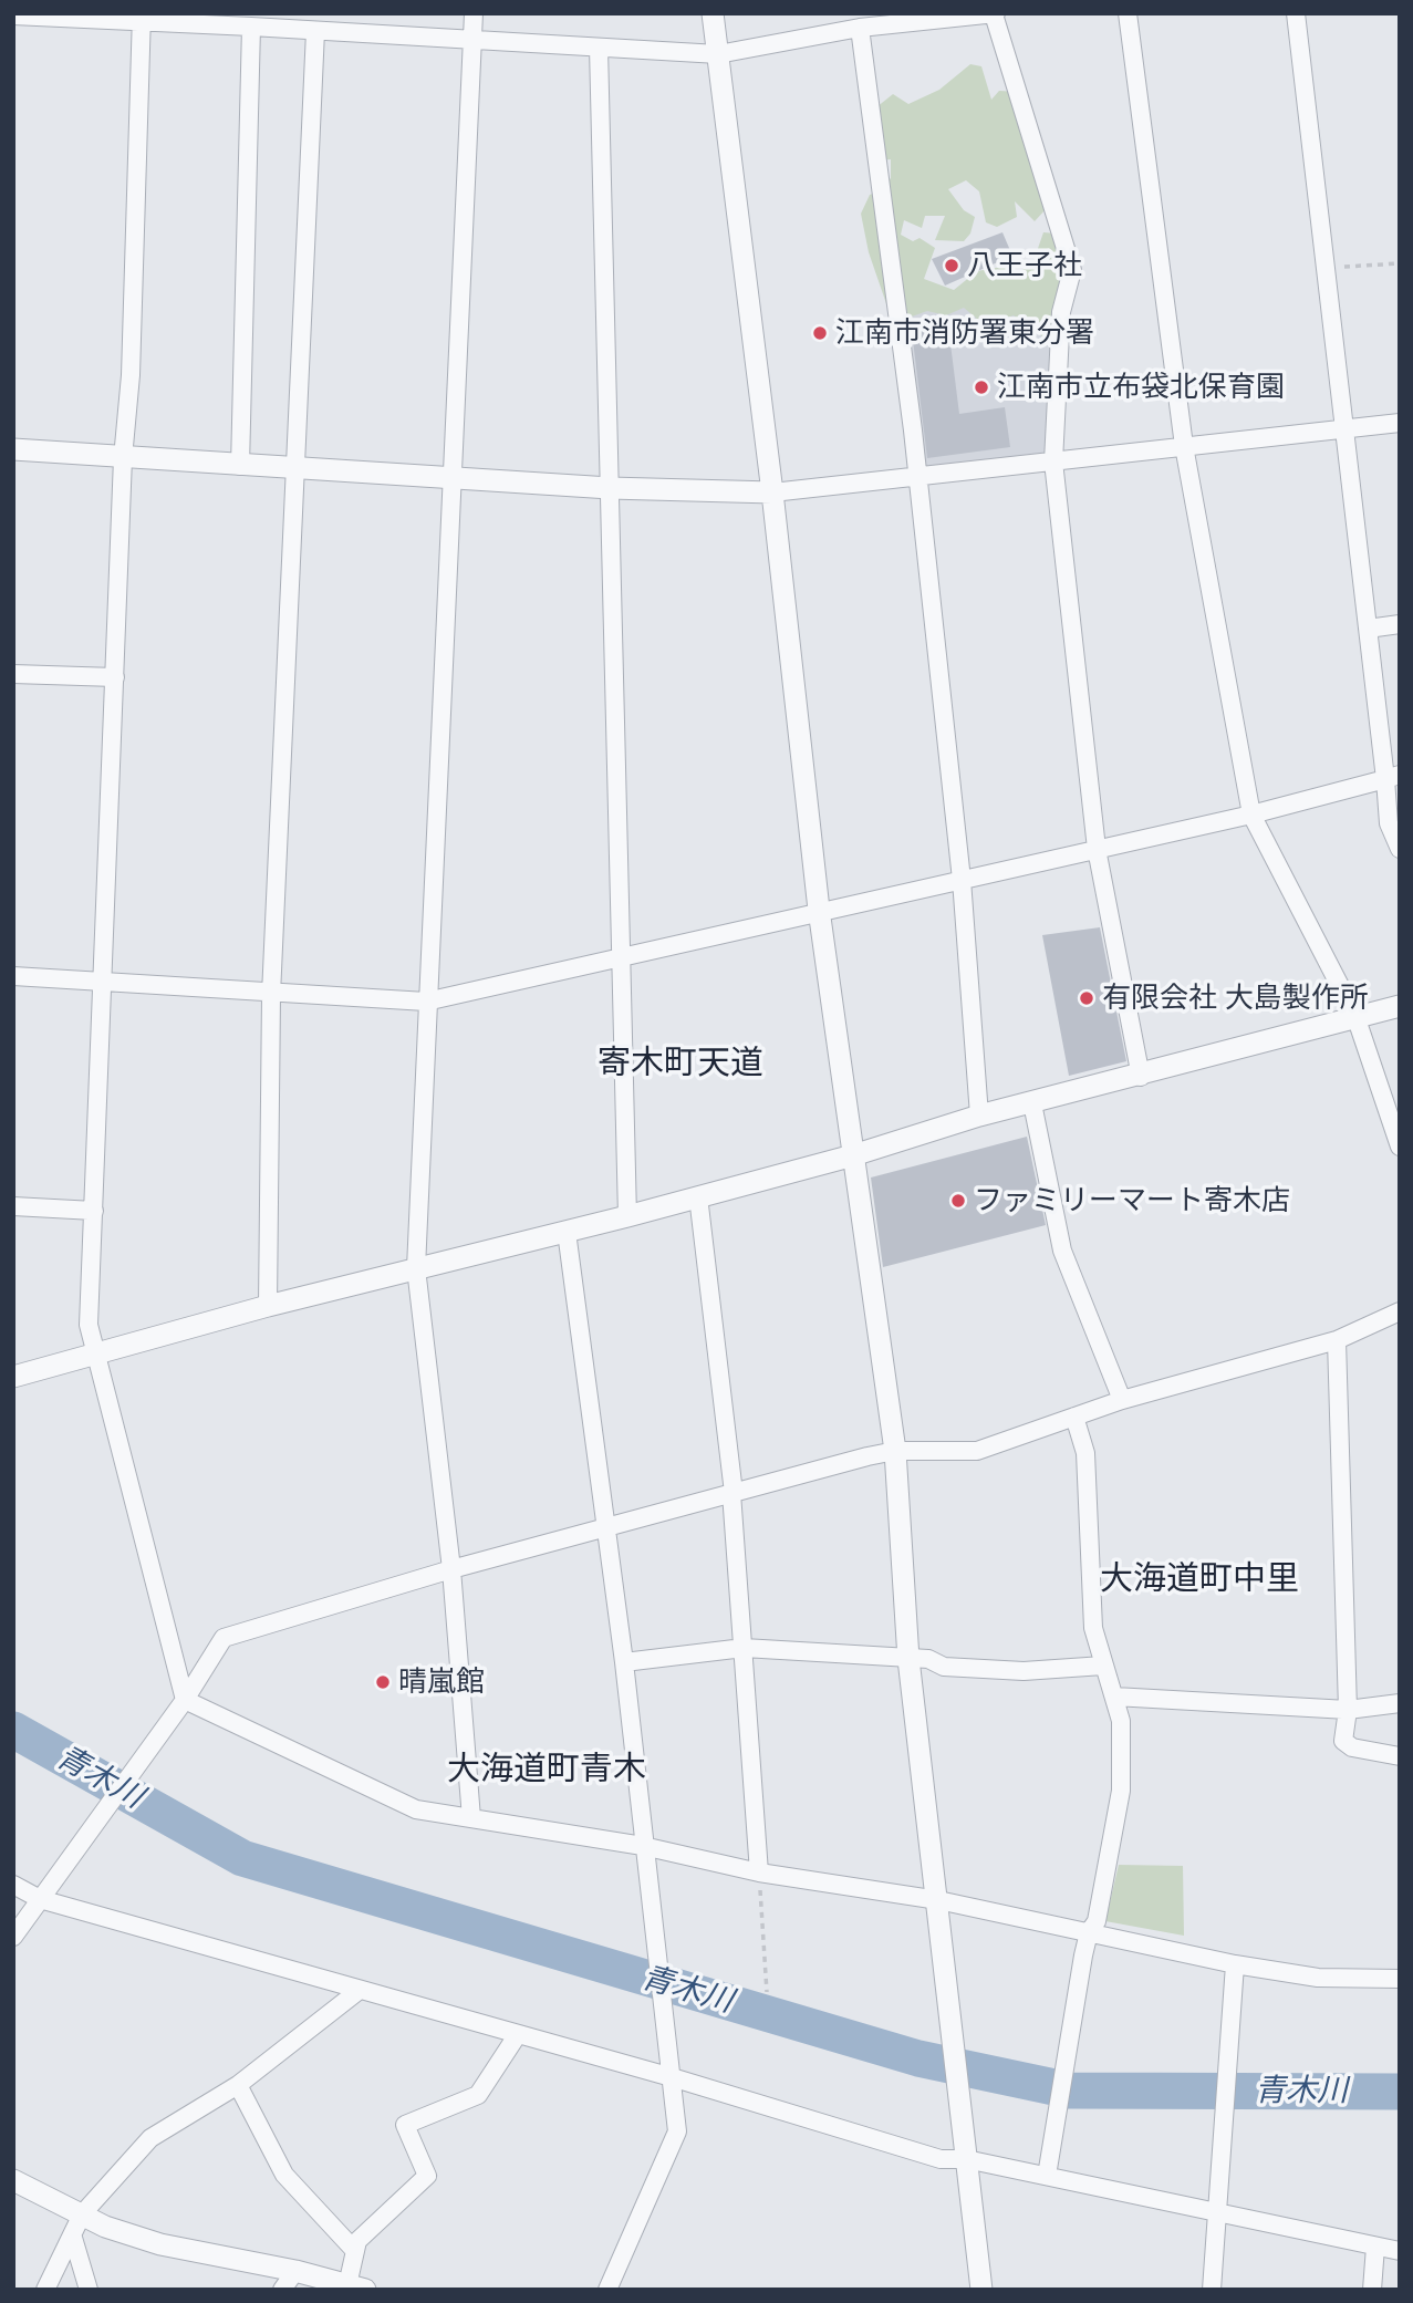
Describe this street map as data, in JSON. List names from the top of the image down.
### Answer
{
  "districts": ["寄木町天道", "大海道町中里", "大海道町青木"],
  "water": ["青木川"],
  "places": [
    "八王子社",
    "江南市消防署東分署",
    "江南市立布袋北保育園",
    "有限会社 大島製作所",
    "ファミリーマート寄木店",
    "晴嵐館"
  ]
}
